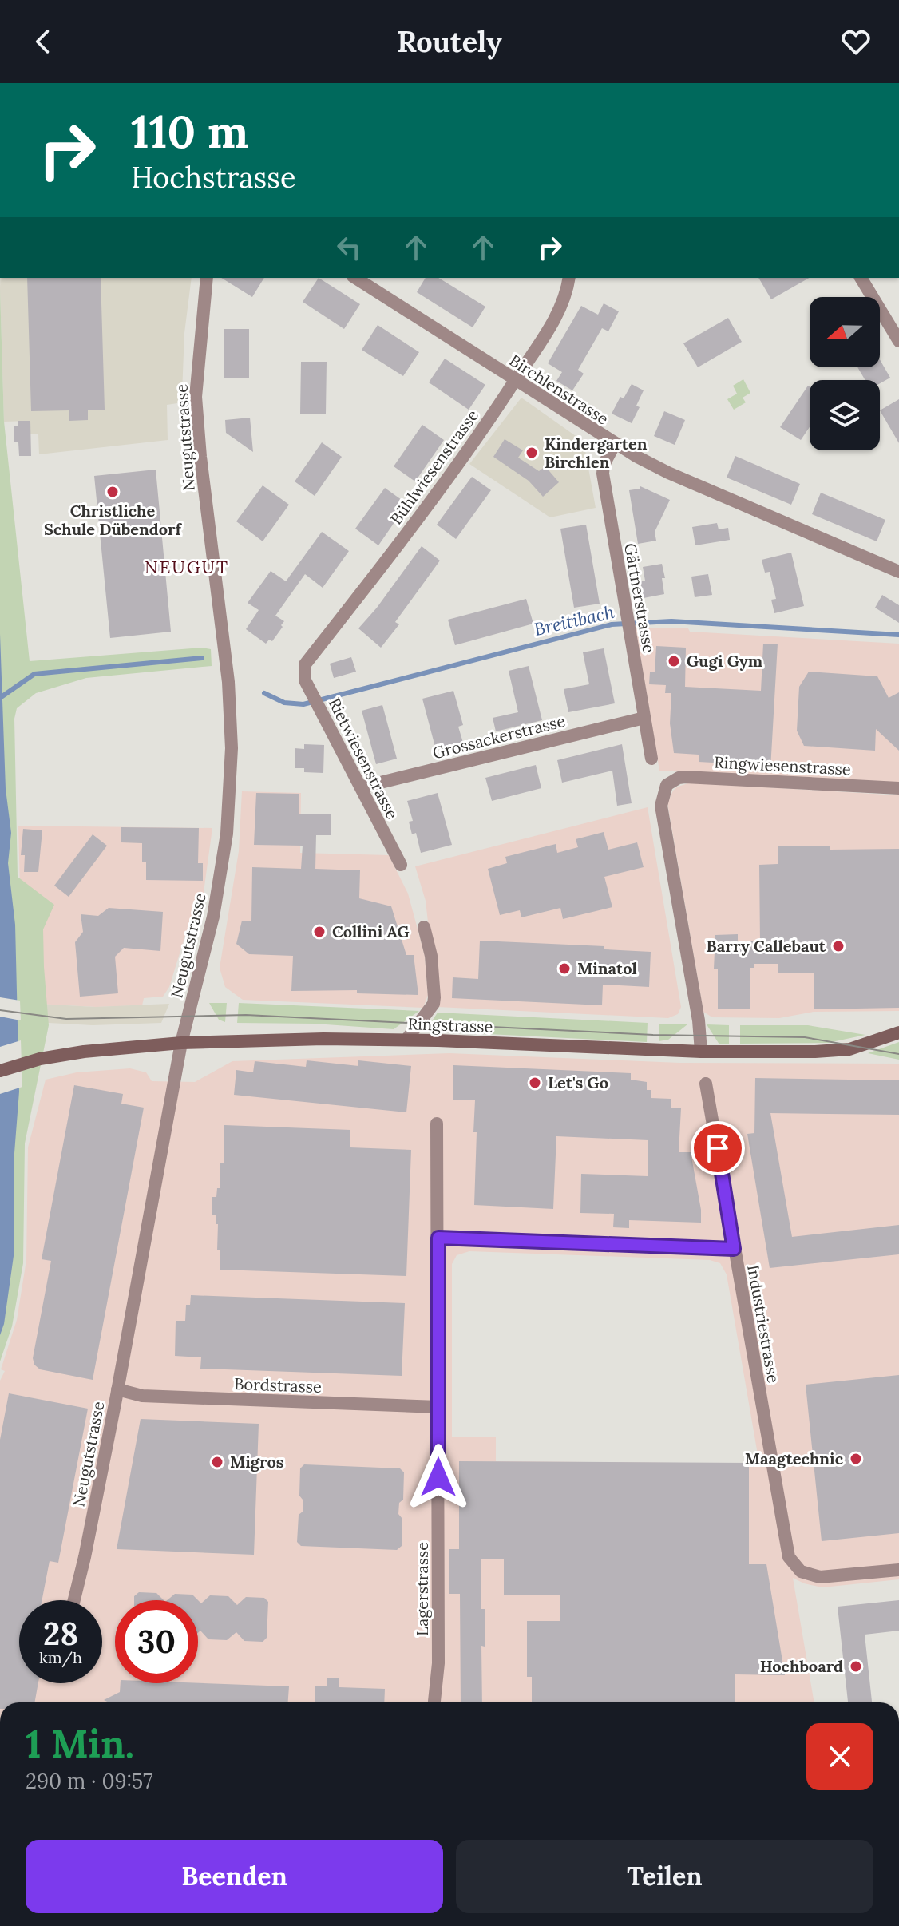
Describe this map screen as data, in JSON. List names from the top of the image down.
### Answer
{
  "streets": {
    "main road": ["Ringstrasse"],
    "street": [
      "Birchlenstrasse",
      "Neugutstrasse",
      "Bühlwiesenstrasse",
      "Gärtnerstrasse",
      "Grossackerstrasse",
      "Rietwiesenstrasse",
      "Ringwiesenstrasse",
      "Industriestrasse",
      "Bordstrasse",
      "Lagerstrasse"
    ]
  },
  "crossings": [
    ["Birchlenstrasse", "Bühlwiesenstrasse"],
    ["Birchlenstrasse", "Gärtnerstrasse"],
    ["Neugutstrasse", "Ringstrasse"],
    ["Neugutstrasse", "Bordstrasse"],
    ["Bühlwiesenstrasse", "Rietwiesenstrasse"],
    ["Gärtnerstrasse", "Grossackerstrasse"],
    ["Grossackerstrasse", "Rietwiesenstrasse"],
    ["Ringwiesenstrasse", "Ringstrasse"],
    ["Bordstrasse", "Lagerstrasse"]
  ],
  "districts": ["NEUGUT"],
  "water": ["Breitibach"],
  "places": [
    "Kindergarten Birchlen",
    "Christliche Schule Dübendorf",
    "Gugi Gym",
    "Collini AG",
    "Barry Callebaut",
    "Minatol",
    "Let's Go",
    "Maagtechnic",
    "Migros",
    "Hochboard"
  ],
  "north": "left",
  "page": {
    "header": "Routely",
    "turn": ["110 m", "Hochstrasse"],
    "speed": "28 km/h",
    "limit": "30",
    "heading": ["1 Min.", "290 m · 09:57"],
    "buttons": ["Beenden", "Teilen"]
  }
}
